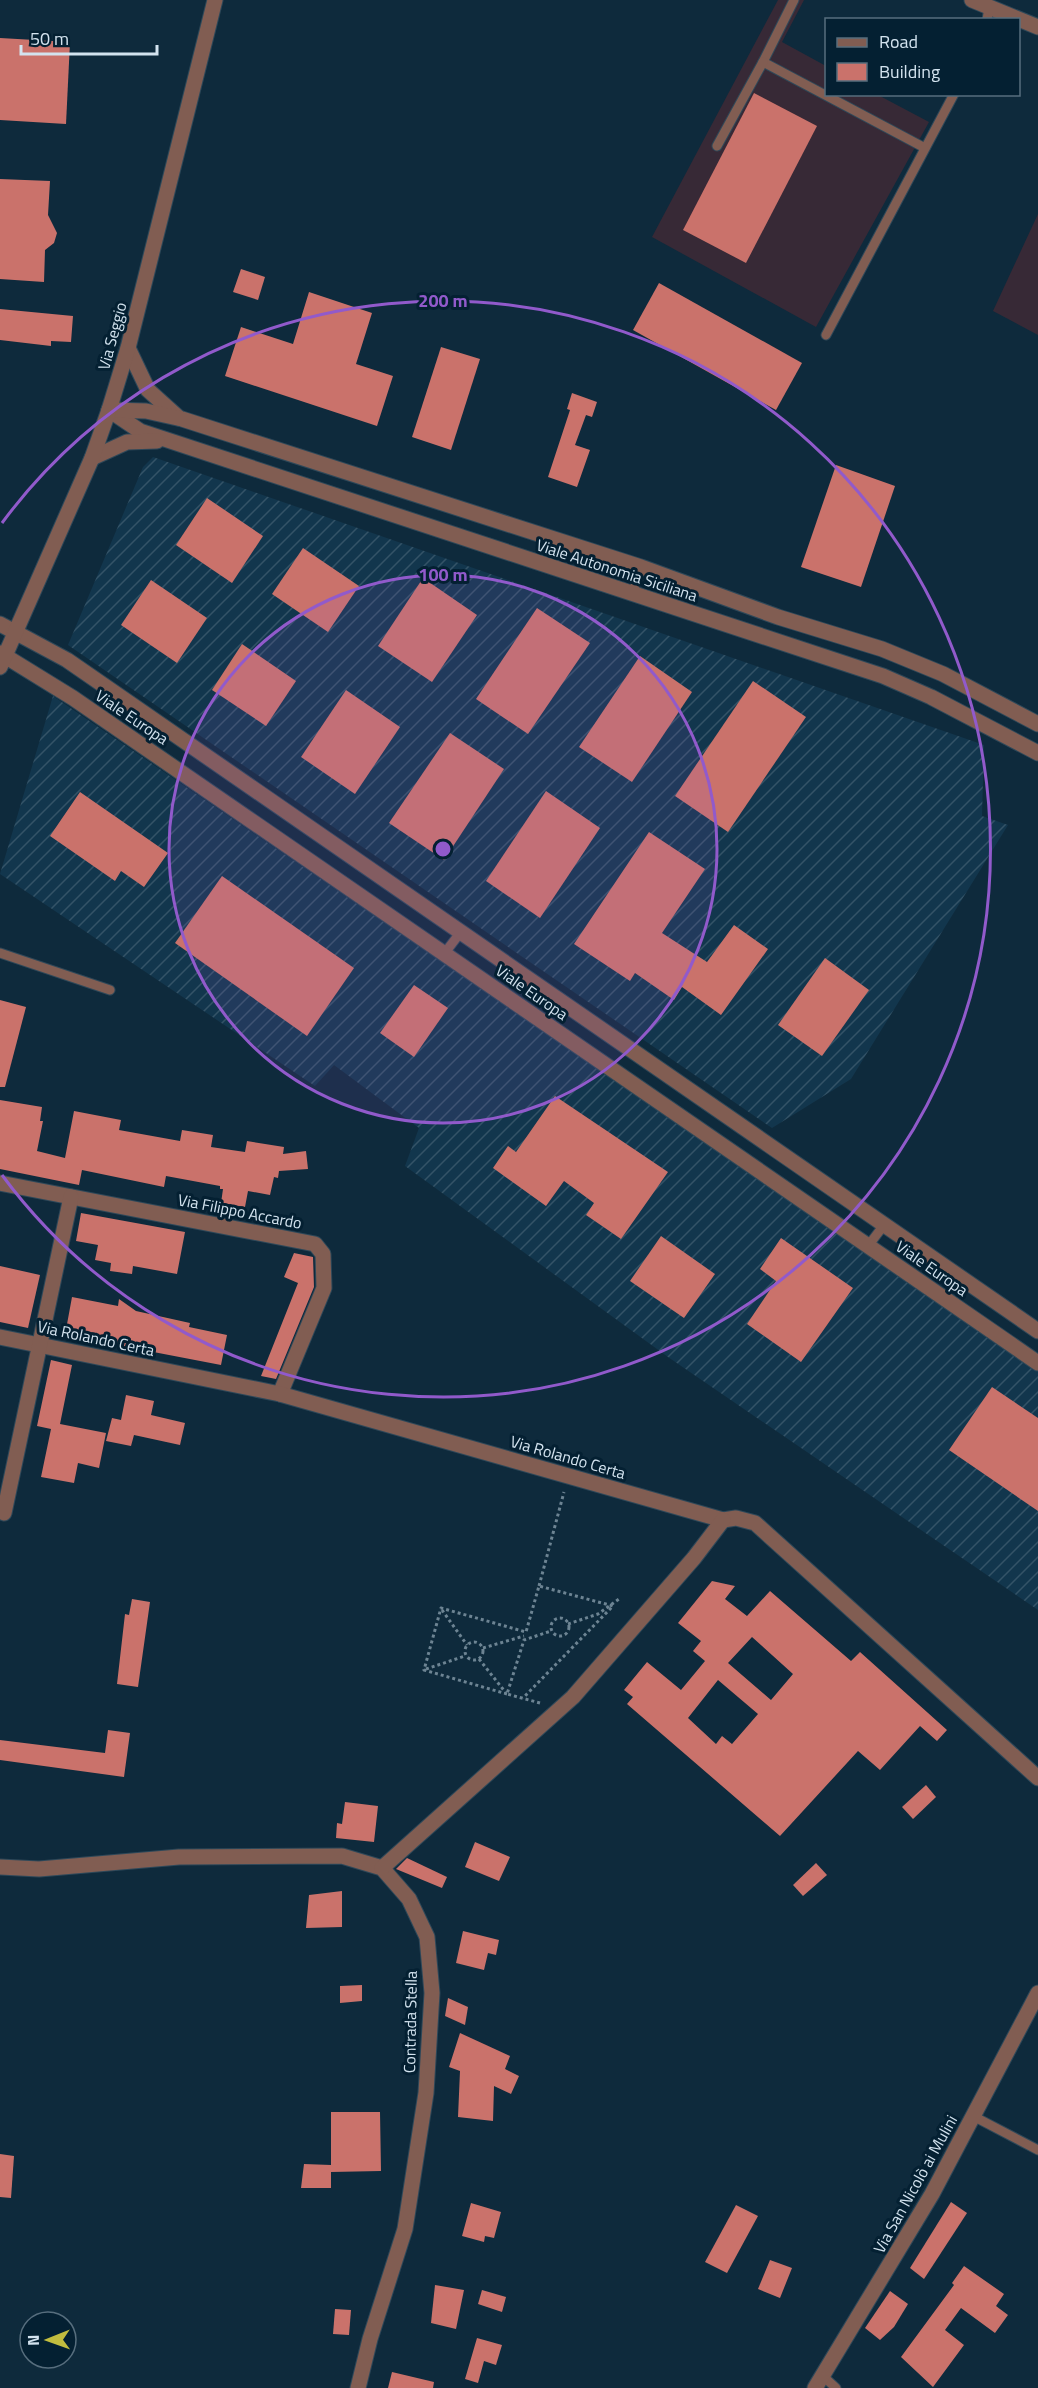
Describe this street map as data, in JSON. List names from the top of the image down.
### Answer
{
  "streets": {
    "street": [
      "Via Seggio",
      "Viale Autonomia Siciliana",
      "Viale Europa",
      "Via Filippo Accardo",
      "Via Rolando Certa",
      "Contrada Stella",
      "Via San Nicolò ai Mulini"
    ]
  },
  "crossings": [
    ["Via Seggio", "Viale Autonomia Siciliana"],
    ["Via Seggio", "Viale Europa"],
    ["Via Filippo Accardo", "Via Rolando Certa"]
  ],
  "legend": ["Road", "Building"],
  "scale_bar": "50 m",
  "north": "left",
  "rings": ["200 m", "100 m"]
}
